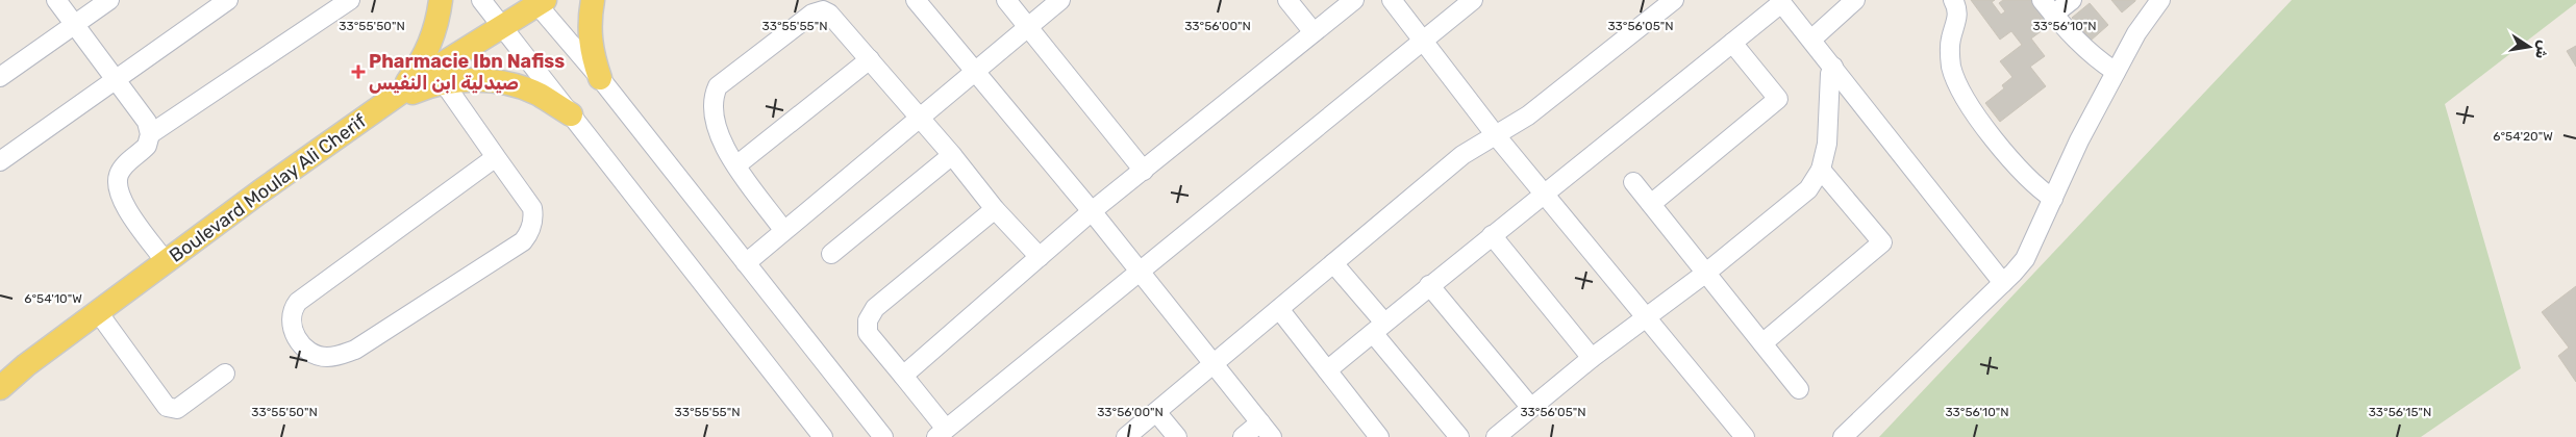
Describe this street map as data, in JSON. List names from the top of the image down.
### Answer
{
  "streets": {
    "main road": ["Boulevard Moulay Ali Cherif"]
  },
  "places": {
    "health": ["Pharmacie Ibn Nafiss صيدلية ابن النفيس"]
  },
  "north": "right",
  "coordinates": [
    "33°55'50\"N",
    "33°55'55\"N",
    "33°56'00\"N",
    "33°56'05\"N",
    "33°56'10\"N",
    "6°54'20\"W",
    "6°54'10\"W",
    "33°56'15\"N"
  ]
}
